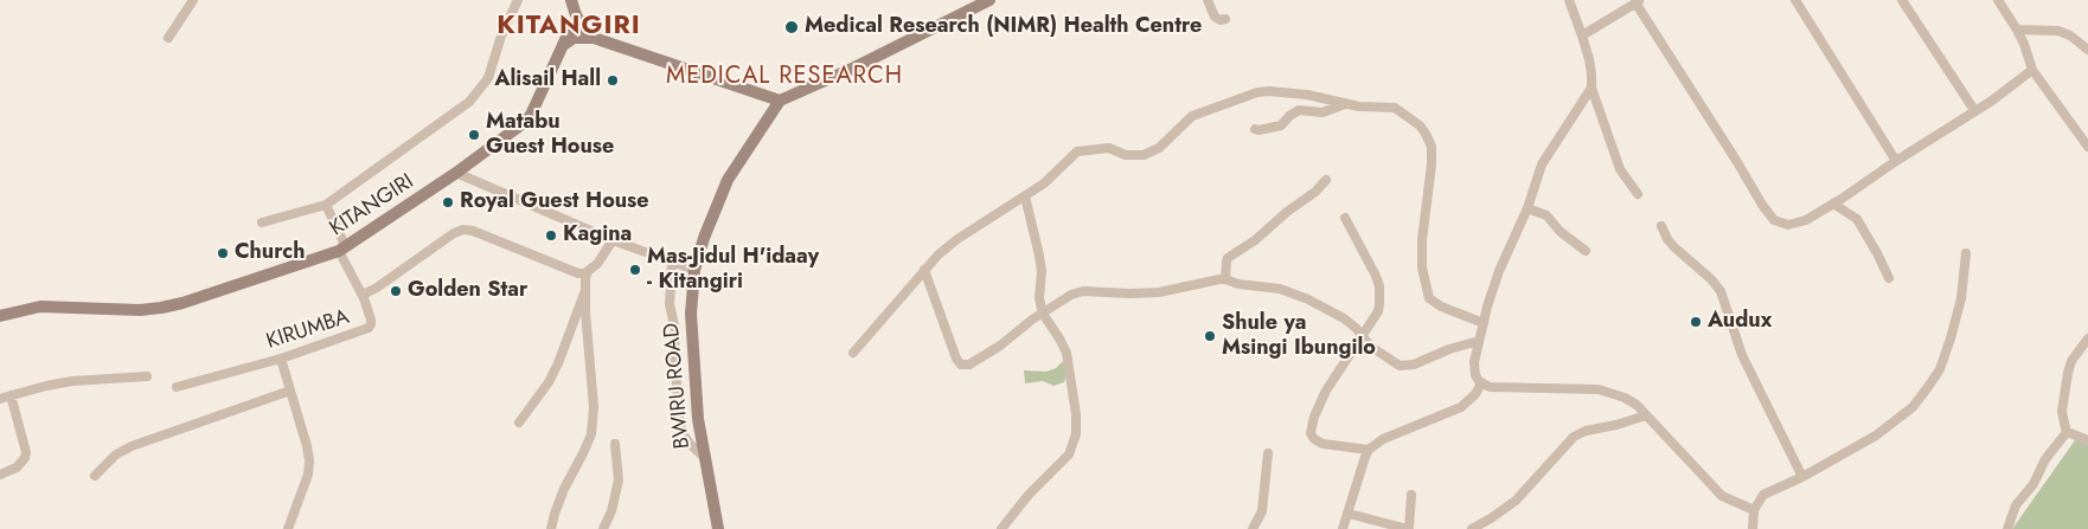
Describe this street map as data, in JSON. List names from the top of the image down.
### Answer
{
  "streets": {
    "main road": ["KITANGIRI", "BWIRU ROAD"],
    "street": ["KIRUMBA"]
  },
  "crossings": [
    ["KITANGIRI", "KIRUMBA"]
  ],
  "districts": ["KITANGIRI", "MEDICAL RESEARCH"],
  "places": [
    "Medical Research (NIMR) Health Centre",
    "Alisail Hall",
    "Matabu Guest House",
    "Royal Guest House",
    "Kagina",
    "Church",
    "Mas-Jidul H'idaay - Kitangiri",
    "Golden Star",
    "Audux",
    "Shule ya Msingi Ibungilo"
  ]
}
